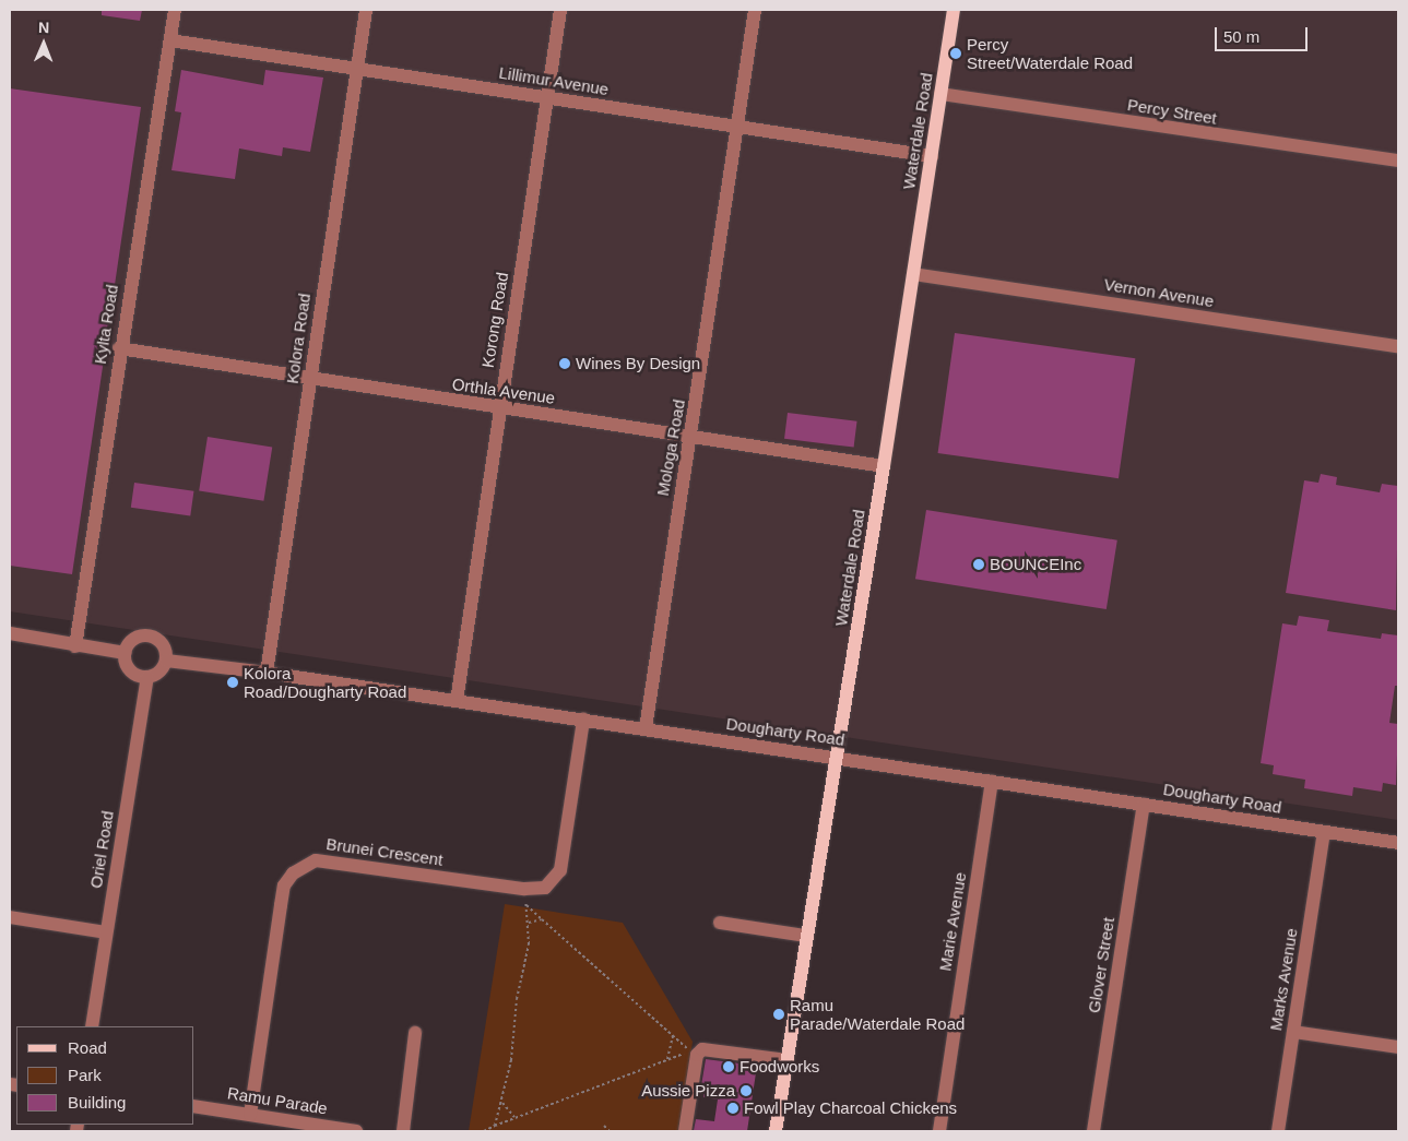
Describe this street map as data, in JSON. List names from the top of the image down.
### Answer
{
  "streets": {
    "main road": ["Waterdale Road"],
    "street": [
      "Lillimur Avenue",
      "Percy Street",
      "Vernon Avenue",
      "Korong Road",
      "Kylta Road",
      "Kolora Road",
      "Orthla Avenue",
      "Mologa Road",
      "Dougharty Road",
      "Oriel Road",
      "Brunei Crescent",
      "Marie Avenue",
      "Glover Street",
      "Marks Avenue",
      "Ramu Parade"
    ]
  },
  "crossings": [
    ["Lillimur Avenue", "Waterdale Road"],
    ["Lillimur Avenue", "Korong Road"],
    ["Lillimur Avenue", "Kylta Road"],
    ["Lillimur Avenue", "Kolora Road"],
    ["Lillimur Avenue", "Mologa Road"],
    ["Percy Street", "Waterdale Road"],
    ["Waterdale Road", "Vernon Avenue"],
    ["Waterdale Road", "Orthla Avenue"],
    ["Waterdale Road", "Dougharty Road"],
    ["Korong Road", "Orthla Avenue"],
    ["Korong Road", "Dougharty Road"],
    ["Kylta Road", "Orthla Avenue"],
    ["Kolora Road", "Orthla Avenue"],
    ["Kolora Road", "Dougharty Road"],
    ["Orthla Avenue", "Mologa Road"],
    ["Mologa Road", "Dougharty Road"],
    ["Dougharty Road", "Oriel Road"],
    ["Dougharty Road", "Brunei Crescent"],
    ["Dougharty Road", "Marie Avenue"],
    ["Dougharty Road", "Glover Street"],
    ["Dougharty Road", "Marks Avenue"],
    ["Brunei Crescent", "Ramu Parade"]
  ],
  "places": [
    "Percy Street/Waterdale Road",
    "Wines By Design",
    "BOUNCEInc",
    "Kolora Road/Dougharty Road",
    "Ramu Parade/Waterdale Road",
    "Foodworks",
    "Aussie Pizza",
    "Fowl Play Charcoal Chickens"
  ],
  "legend": ["Road", "Park", "Building"],
  "scale_bar": "50 m",
  "north": "top"
}
